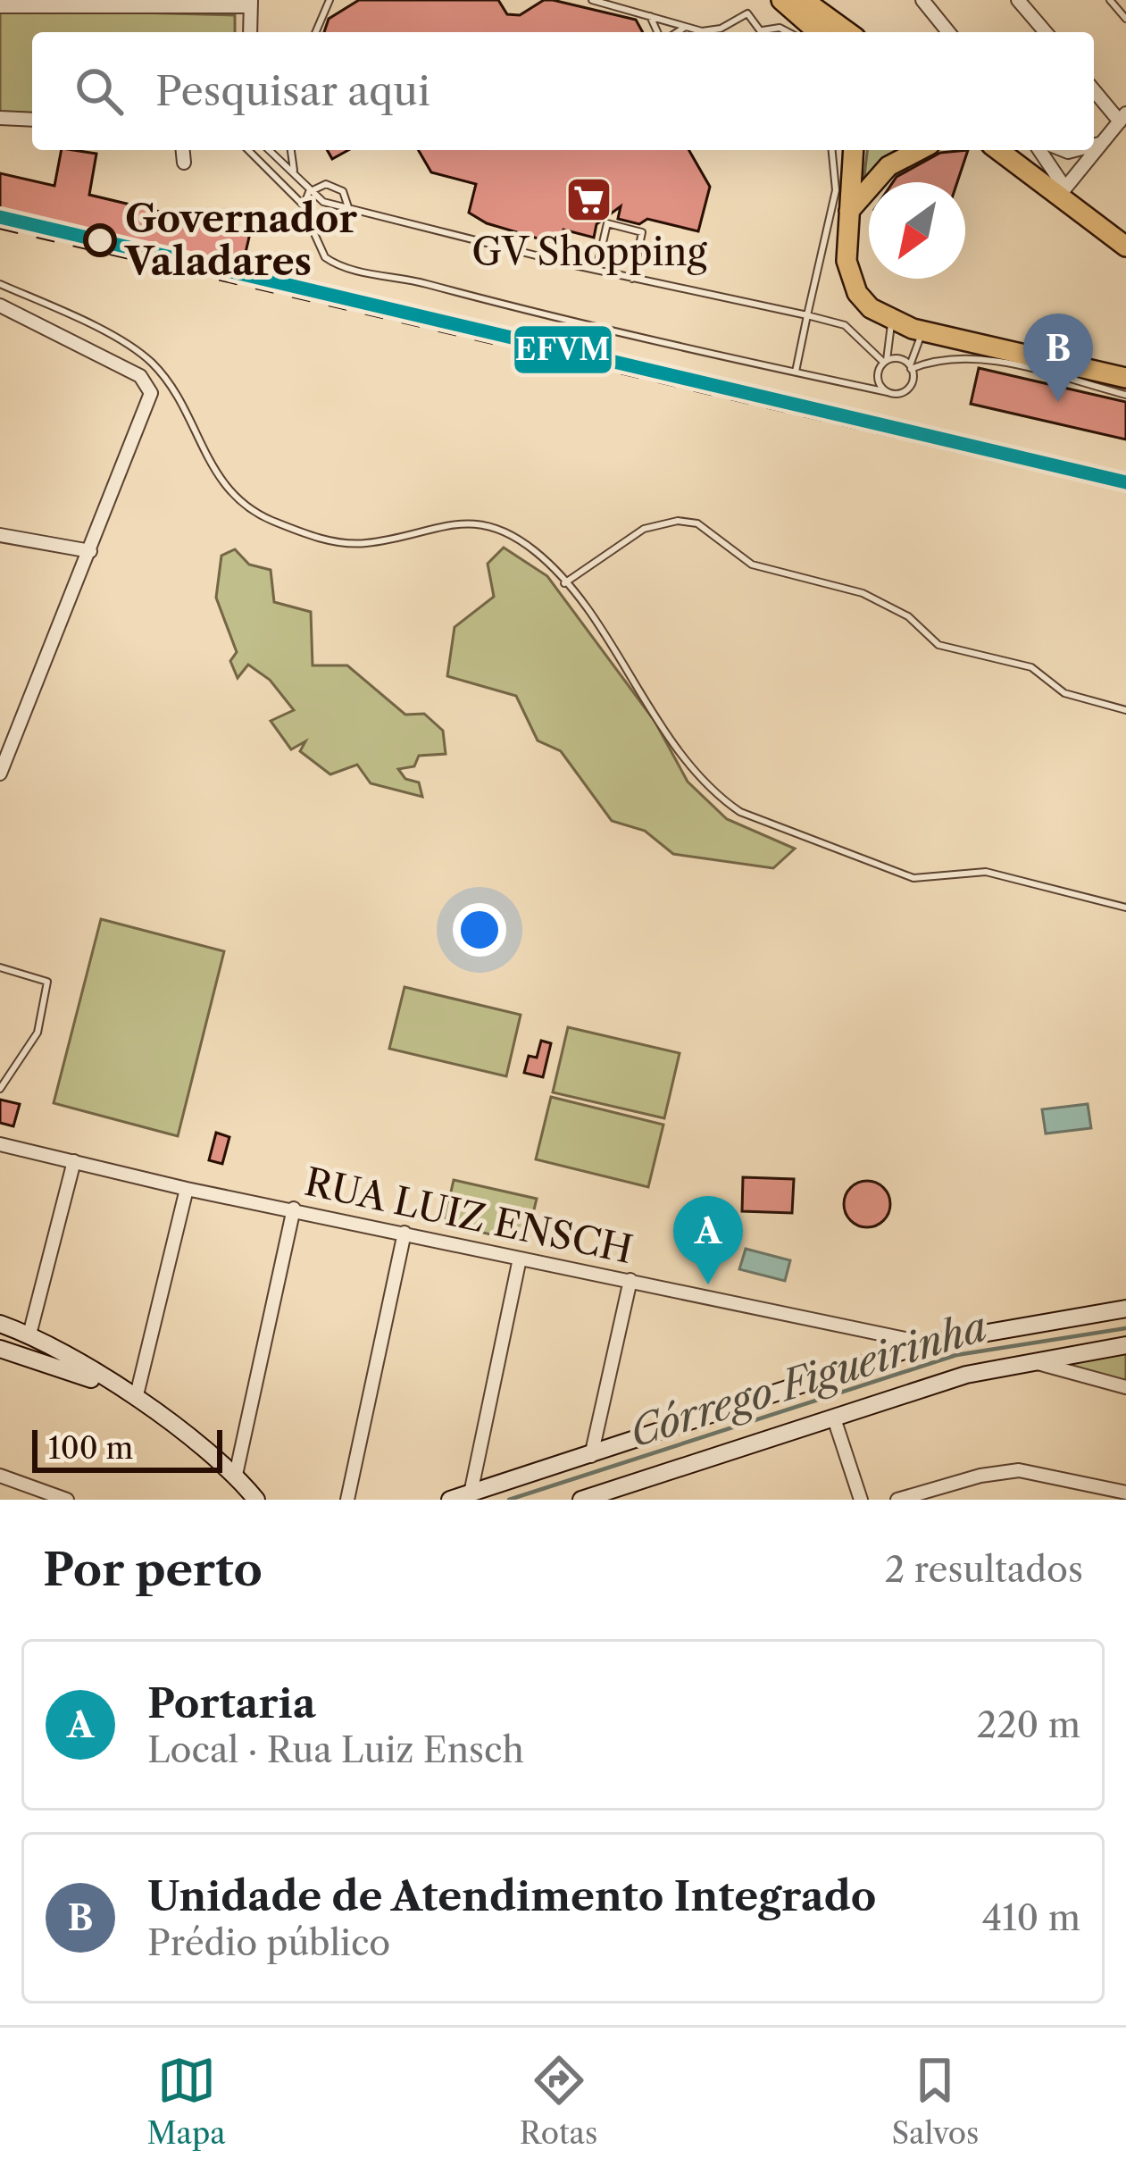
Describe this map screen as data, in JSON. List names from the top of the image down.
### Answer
{
  "streets": {
    "street": ["RUA LUIZ ENSCH"]
  },
  "water": ["Córrego Figueirinha"],
  "places": {
    "supermarket": ["GV Shopping"],
    "other": ["Governador Valadares"]
  },
  "lines": ["transit line EFVM"],
  "scale_bar": "100 m",
  "north": "bottom left",
  "page": {
    "search": "Pesquisar aqui",
    "pins": ["B", "A"],
    "scale": "100 m",
    "heading": ["Por perto", "2 resultados"],
    "list": [
      {
        "mark": "A",
        "name": "Portaria",
        "note": "Local · Rua Luiz Ensch",
        "value": "220 m"
      },
      {
        "mark": "B",
        "name": "Unidade de Atendimento Integrado",
        "note": "Prédio público",
        "value": "410 m"
      }
    ],
    "nav": ["Mapa", "Rotas", "Salvos"]
  }
}
